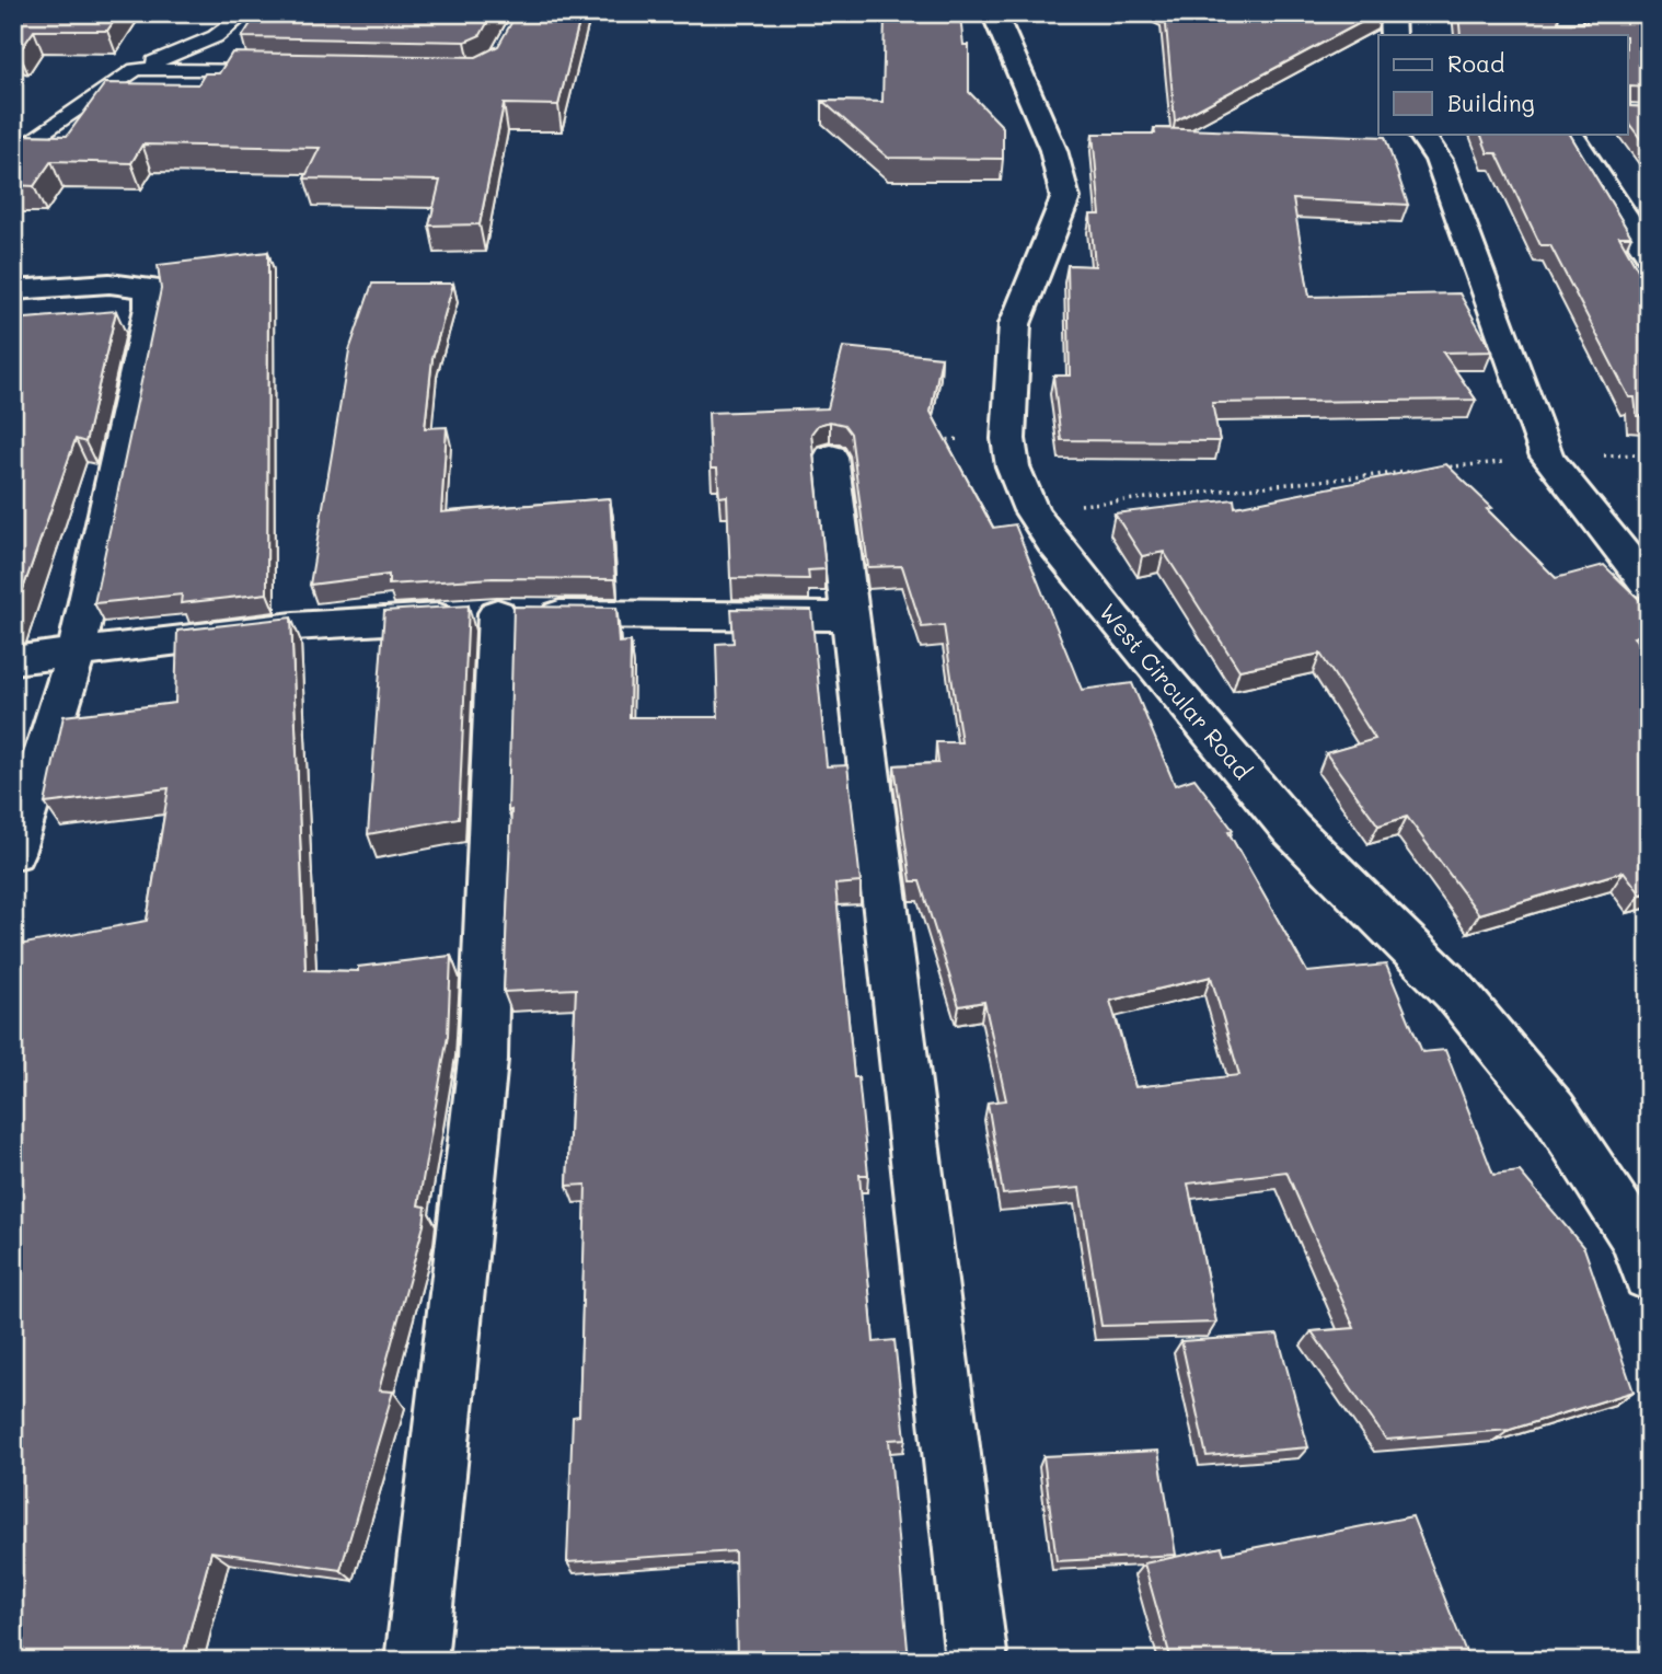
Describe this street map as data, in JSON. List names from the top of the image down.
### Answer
{
  "streets": {
    "street": ["West Circular Road"]
  },
  "legend": ["Road", "Building"]
}
